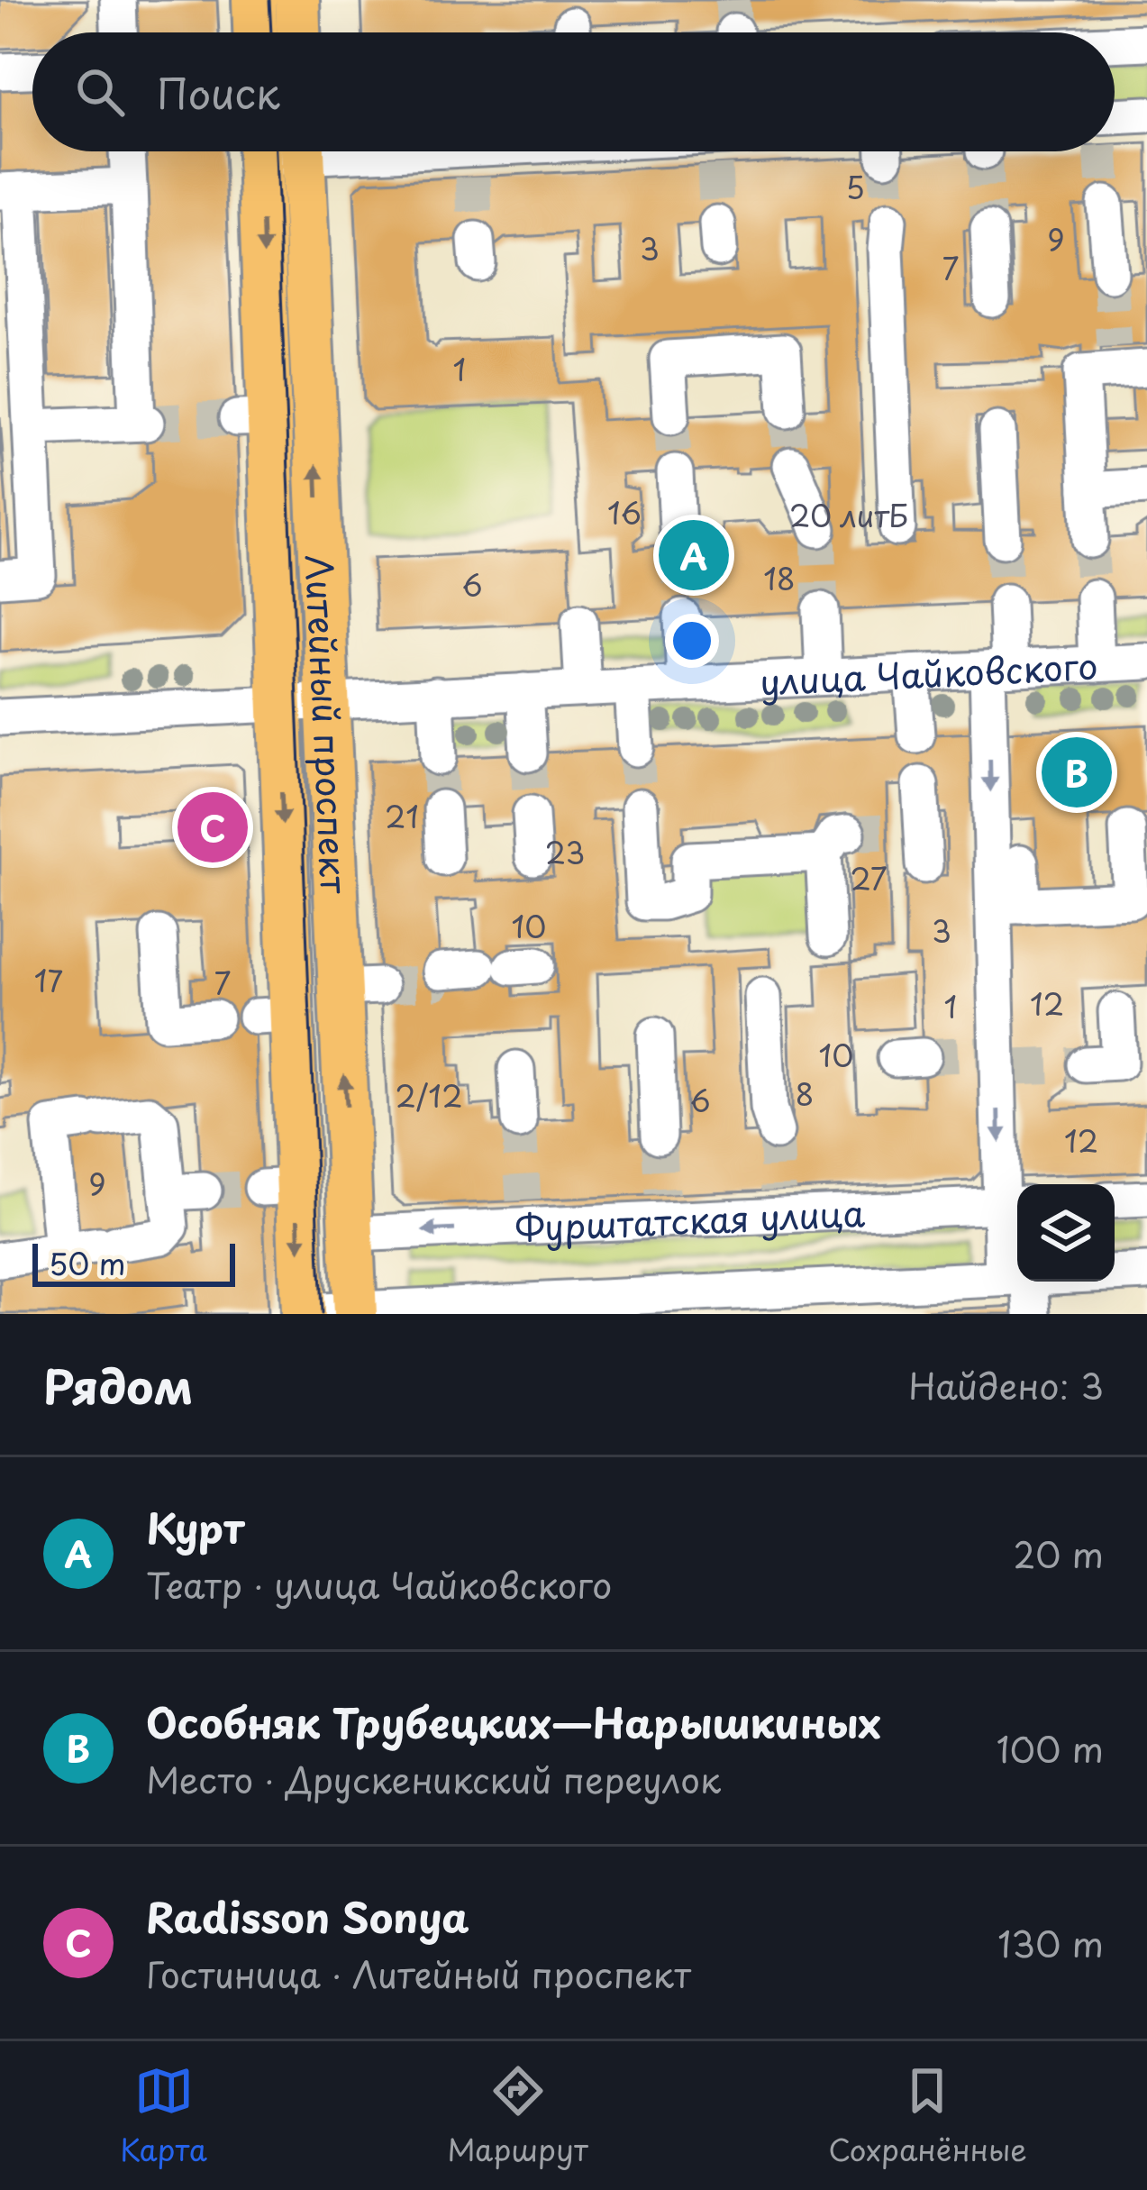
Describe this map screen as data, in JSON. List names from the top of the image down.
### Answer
{
  "streets": {
    "main road": ["Литейный проспект"],
    "street": ["улица Чайковского", "Фурштатская улица"]
  },
  "crossings": [
    ["улица Чайковского", "Литейный проспект"],
    ["Литейный проспект", "Фурштатская улица"]
  ],
  "house_numbers": [
    "5",
    "9",
    "3",
    "7",
    "1",
    "16",
    "20 литБ",
    "18",
    "6",
    "21",
    "23",
    "27",
    "10",
    "3",
    "17",
    "7",
    "12",
    "1",
    "10",
    "8",
    "2/12",
    "6",
    "12",
    "9"
  ],
  "scale_bar": "50 m",
  "page": {
    "search": "Поиск",
    "pins": ["A", "B", "C"],
    "scale": "50 m",
    "heading": ["Рядом", "Найдено: 3"],
    "list": [
      {
        "mark": "A",
        "name": "Курт",
        "note": "Театр · улица Чайковского",
        "value": "20 m"
      },
      {
        "mark": "B",
        "name": "Особняк Трубецких—Нарышкиных",
        "note": "Место · Друскеникский переулок",
        "value": "100 m"
      },
      {
        "mark": "C",
        "name": "Radisson Sonya",
        "note": "Гостиница · Литейный проспект",
        "value": "130 m"
      }
    ],
    "nav": ["Карта", "Маршрут", "Сохранённые"]
  }
}
